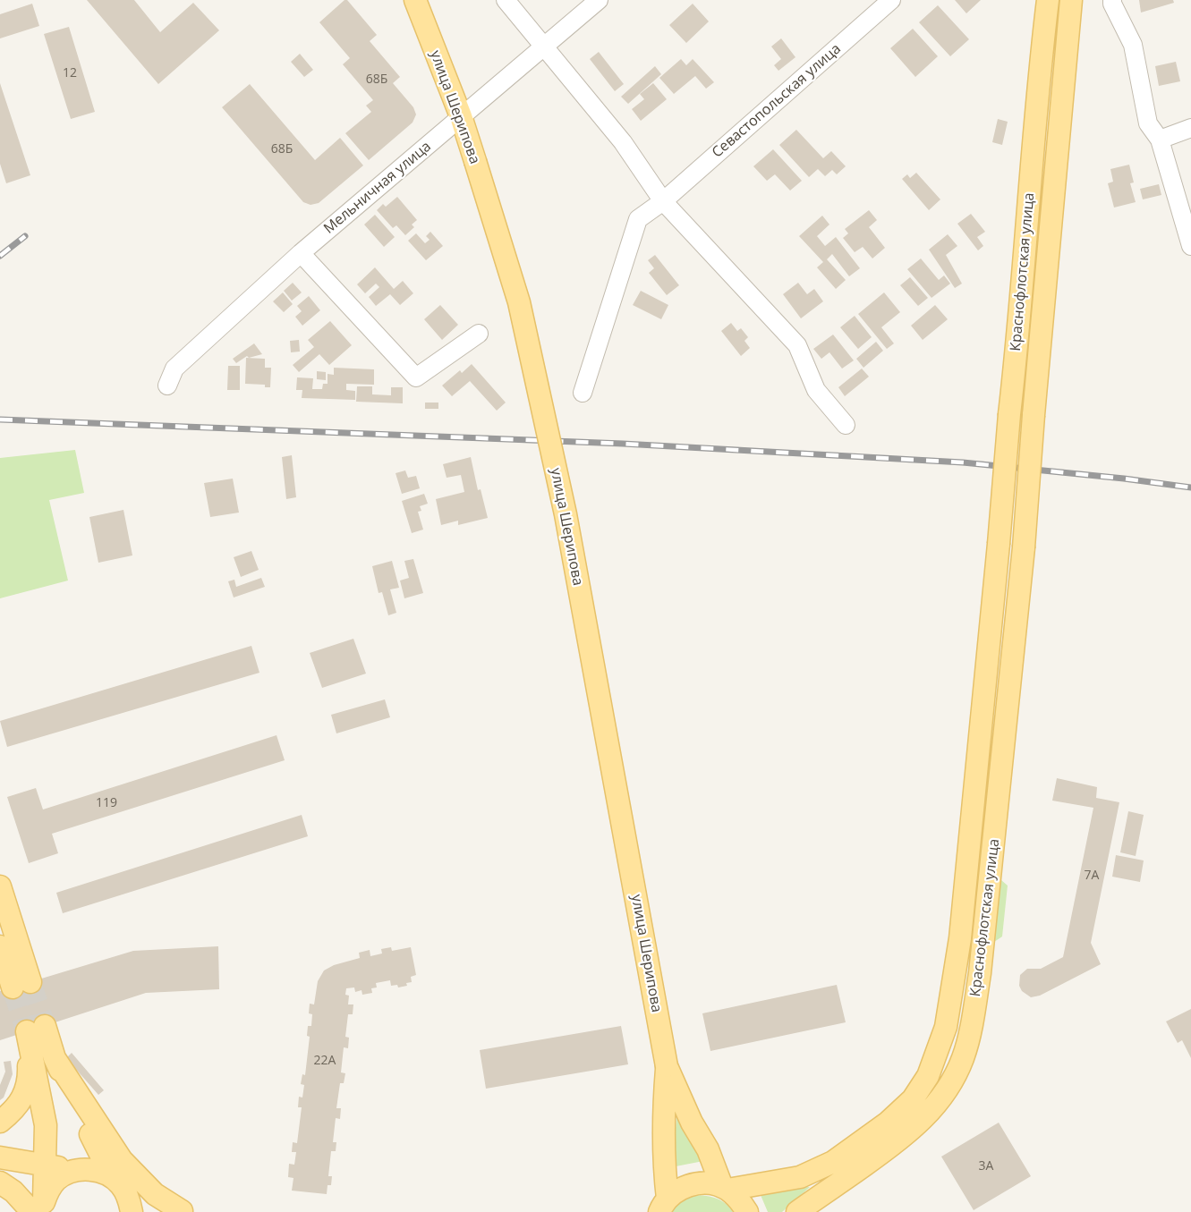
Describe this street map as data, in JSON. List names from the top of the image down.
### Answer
{
  "streets": {
    "main road": ["улица Шерипова", "Краснофлотская улица"],
    "street": ["Севастопольская улица", "Мельничная улица"]
  },
  "crossings": [
    ["улица Шерипова", "Мельничная улица"]
  ],
  "house_numbers": [
    "12",
    "68Б",
    "68Б",
    "119",
    "7А",
    "22А",
    "3А"
  ]
}
